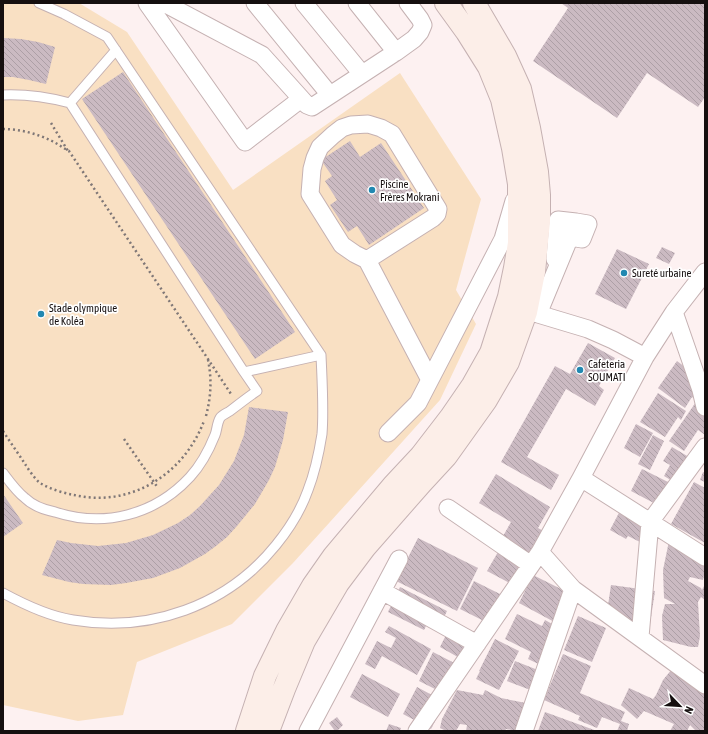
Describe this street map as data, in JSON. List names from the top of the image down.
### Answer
{
  "places": [
    "Piscine Frères Mokrani",
    "Sureté urbaine",
    "Stade olympique de Koléa",
    "Cafeteria SOUMATI"
  ],
  "north": "bottom right"
}
